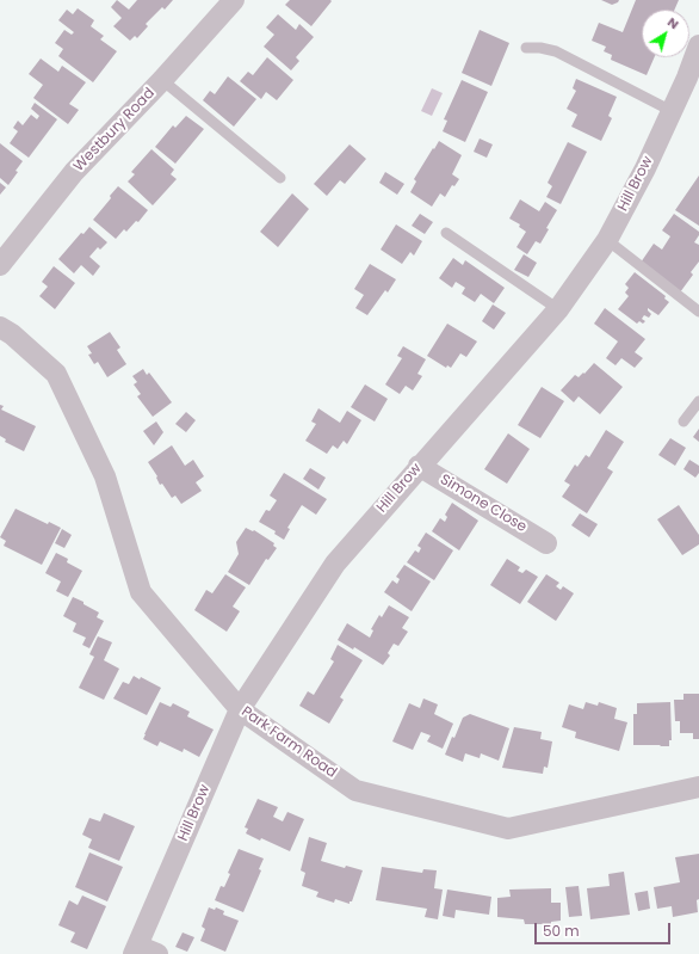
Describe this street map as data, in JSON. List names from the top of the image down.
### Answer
{
  "streets": {
    "street": [
      "Westbury Road",
      "Hill Brow",
      "Simone Close",
      "Park Farm Road"
    ]
  },
  "crossings": [
    ["Hill Brow", "Simone Close"],
    ["Hill Brow", "Park Farm Road"]
  ],
  "scale_bar": "50 m",
  "north": "top right"
}
